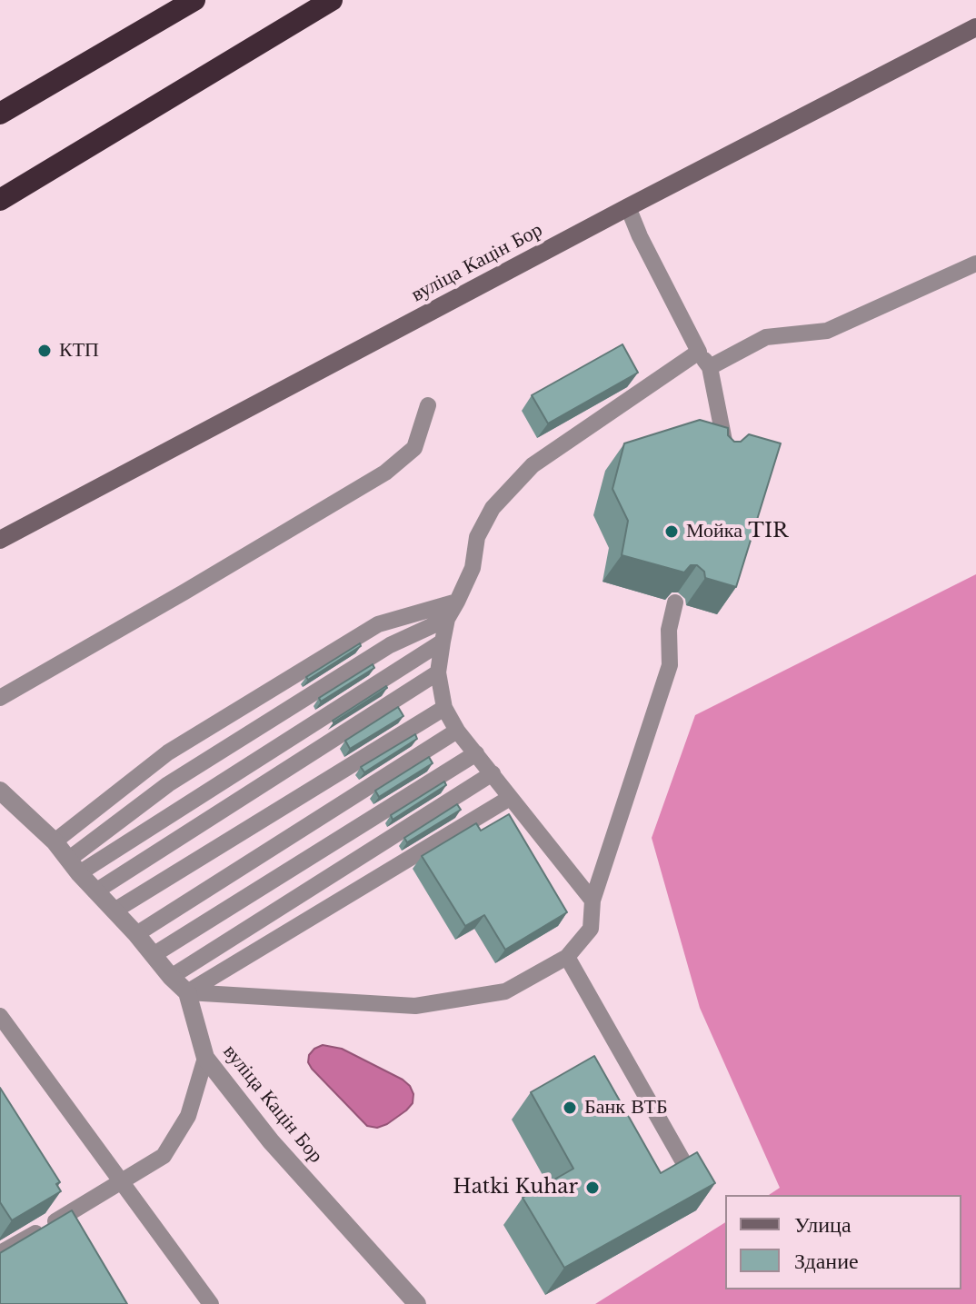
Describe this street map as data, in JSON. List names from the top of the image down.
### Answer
{
  "streets": {
    "main road": ["вуліца Кацін Бор"]
  },
  "places": [
    "КТП",
    "Мойка TIR",
    "Банк ВТБ",
    "Hatki Kuhar"
  ],
  "legend": ["Улица", "Здание"]
}
